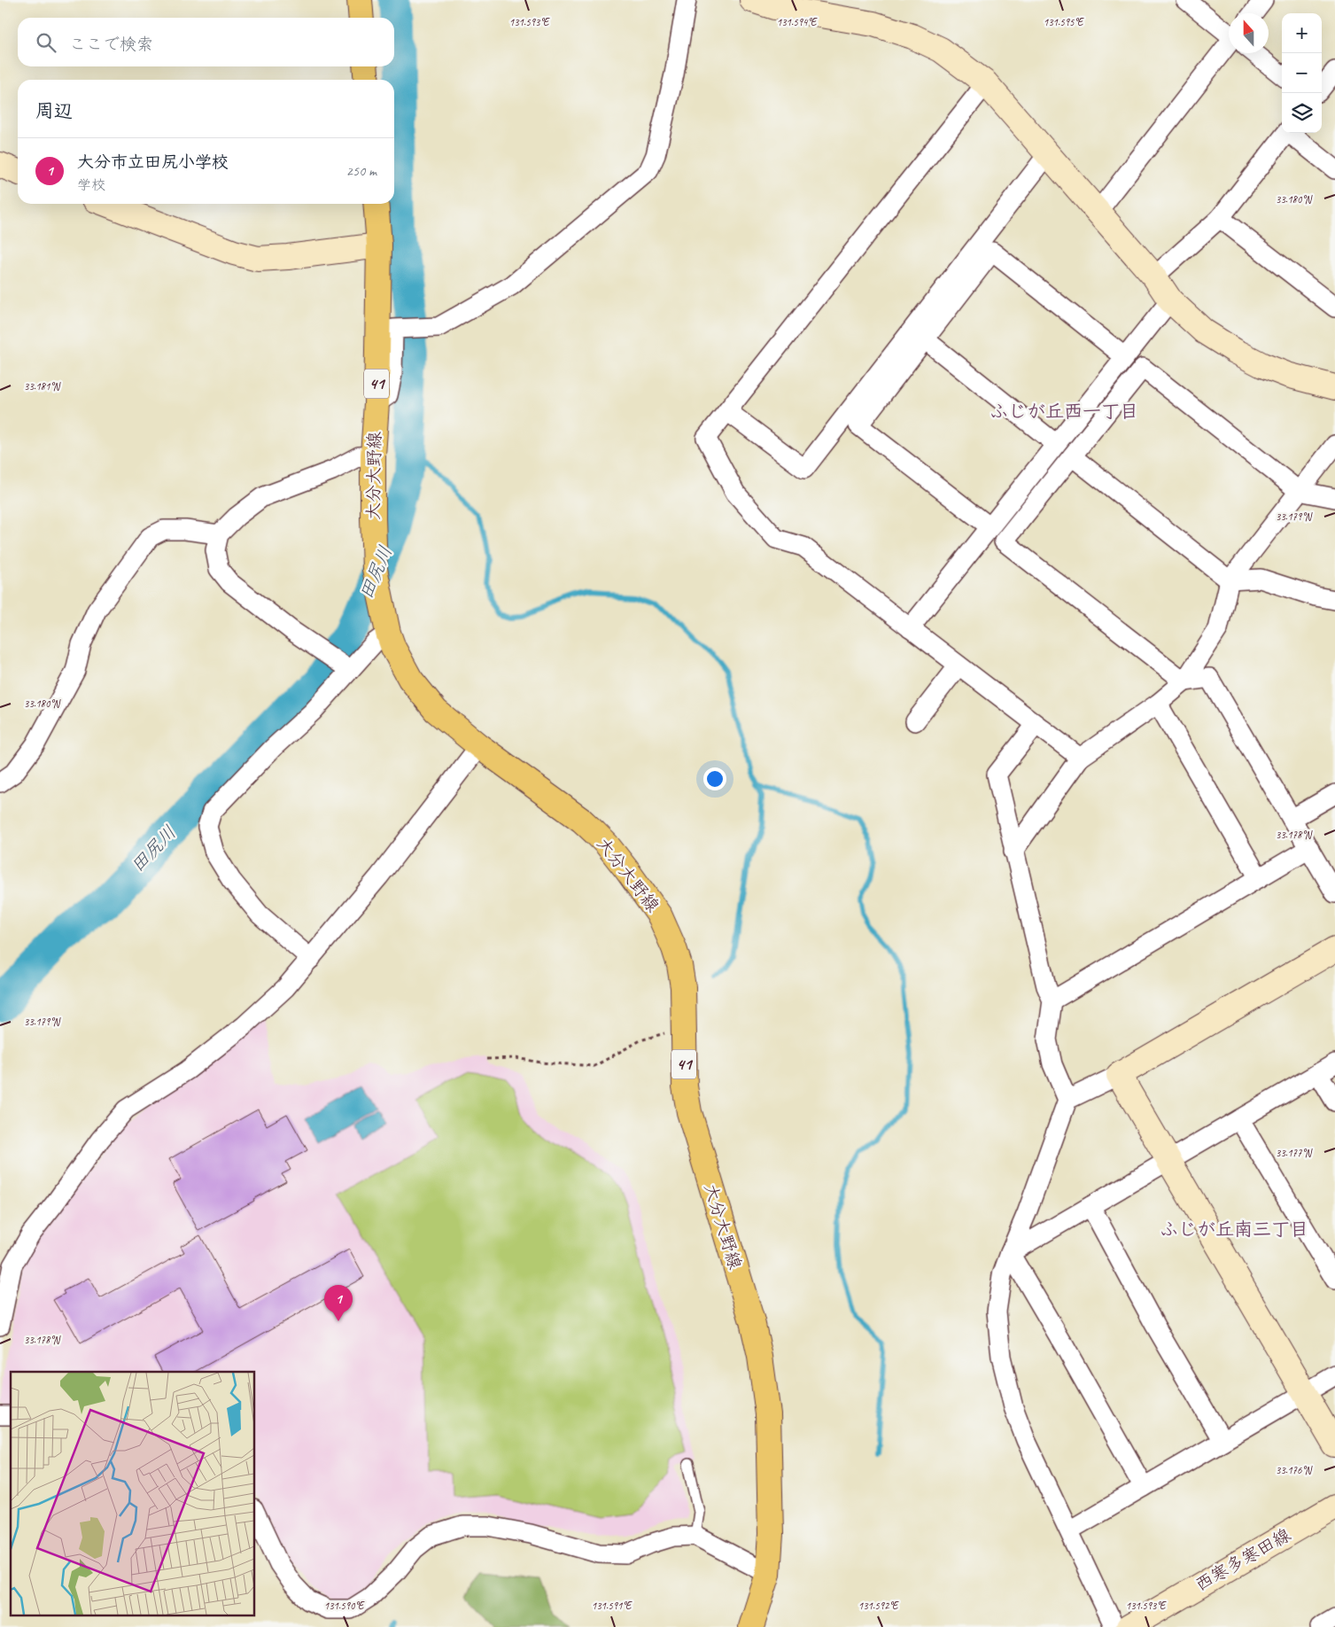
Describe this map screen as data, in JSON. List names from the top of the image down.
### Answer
{
  "streets": {
    "main road": ["41", "大分大野線"],
    "street": ["西寒多寒田線"]
  },
  "districts": ["ふじが丘西一丁目", "ふじが丘南三丁目"],
  "water": ["田尻川"],
  "north": "top",
  "page": {
    "map_buttons": ["+", "−"],
    "search": "ここで検索",
    "heading": "周辺",
    "list": [
      {
        "mark": "1",
        "name": "大分市立田尻小学校",
        "note": "学校",
        "value": "250 m"
      }
    ],
    "pins": "1"
  },
  "coordinates": [
    "131.593°E",
    "131.594°E",
    "131.595°E",
    "33.180°N",
    "33.181°N",
    "33.179°N",
    "33.178°N",
    "33.177°N",
    "33.176°N",
    "131.590°E",
    "131.591°E",
    "131.592°E"
  ]
}
